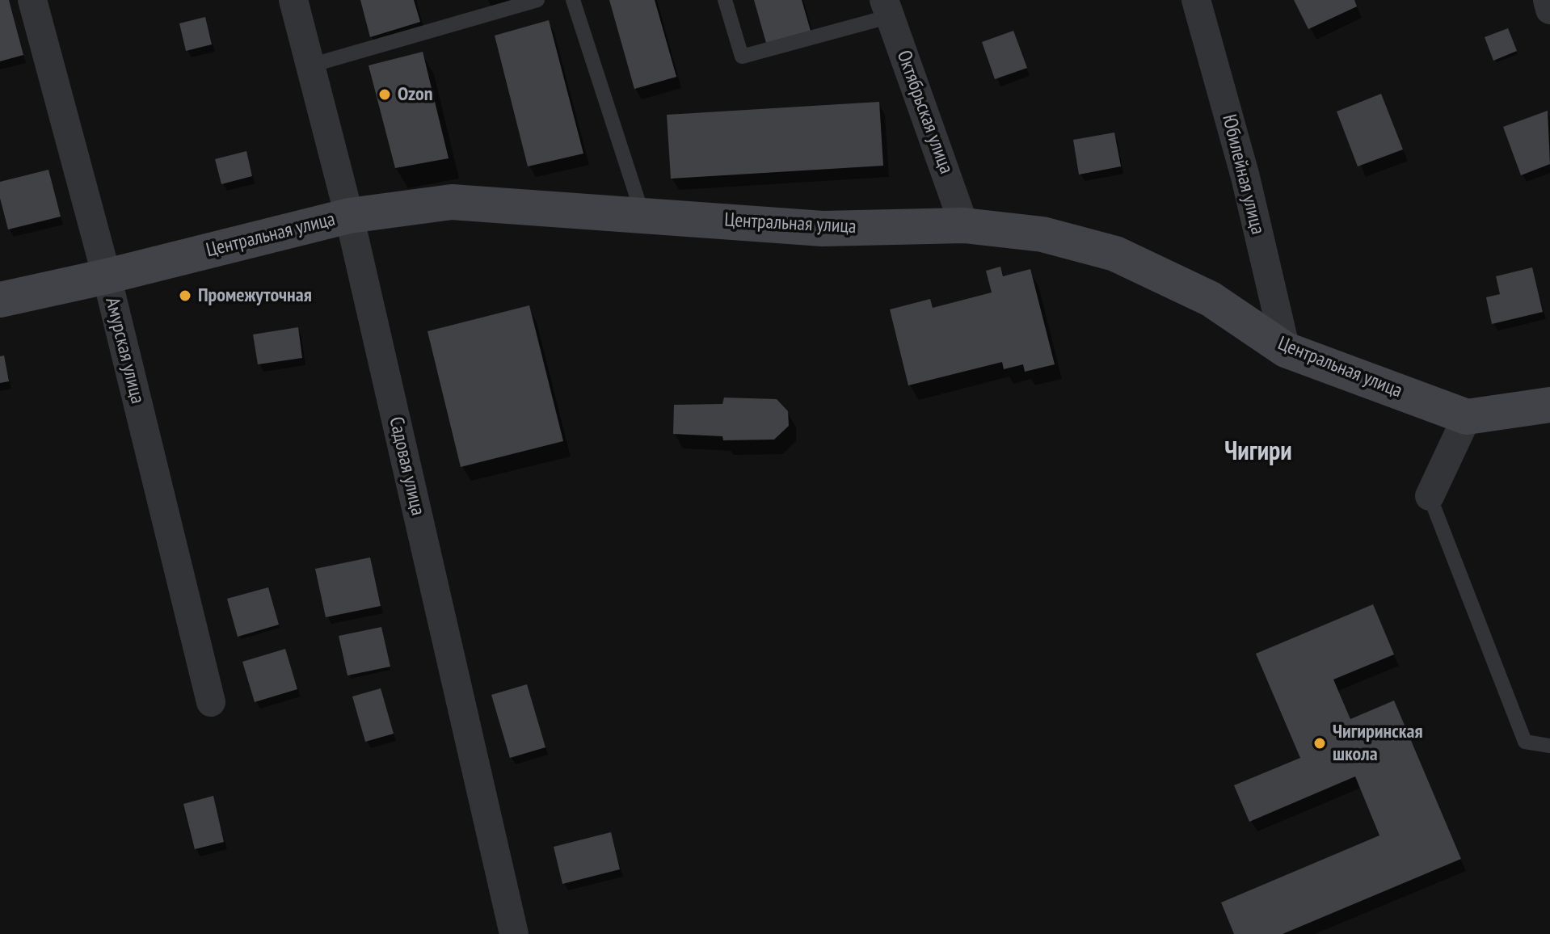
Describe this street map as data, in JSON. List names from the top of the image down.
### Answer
{
  "streets": {
    "street": [
      "Октябрьская улица",
      "Юбилейная улица",
      "Центральная улица",
      "Амурская улица",
      "Садовая улица"
    ]
  },
  "crossings": [
    ["Октябрьская улица", "Центральная улица"],
    ["Юбилейная улица", "Центральная улица"],
    ["Центральная улица", "Амурская улица"],
    ["Центральная улица", "Садовая улица"]
  ],
  "districts": ["Чигири"],
  "places": ["Ozon", "Промежуточная", "Чигиринская школа"]
}
